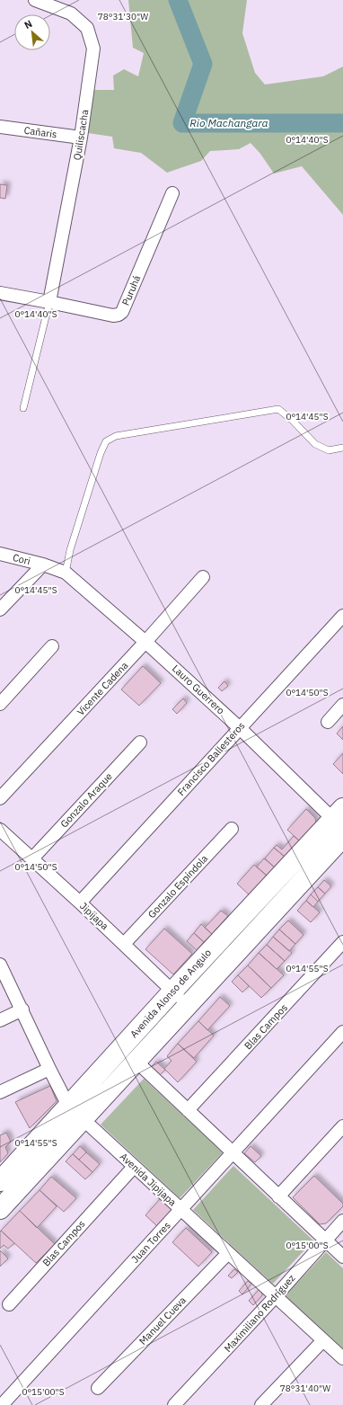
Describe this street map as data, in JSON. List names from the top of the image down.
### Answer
{
  "streets": {
    "main road": ["Avenida Alonso de Angulo"],
    "street": [
      "Cañaris",
      "Quiliscacha",
      "Puruhá",
      "Cori",
      "Vicente Cadena",
      "Lauro Guerrero",
      "Francisco Ballesteros",
      "Gonzalo Araque",
      "Gonzalo Espíndola",
      "Jipijapa",
      "Blas Campos",
      "Avenida Jipijapa",
      "Juan Torres",
      "Maximiliano Rodríguez",
      "Manuel Cueva"
    ]
  },
  "crossings": [
    ["Cañaris", "Quiliscacha"],
    ["Quiliscacha", "Puruhá"],
    ["Cori", "Lauro Guerrero"],
    ["Vicente Cadena", "Lauro Guerrero"],
    ["Lauro Guerrero", "Francisco Ballesteros"],
    ["Lauro Guerrero", "Avenida Alonso de Angulo"],
    ["Francisco Ballesteros", "Jipijapa"],
    ["Gonzalo Araque", "Jipijapa"],
    ["Gonzalo Espíndola", "Jipijapa"],
    ["Jipijapa", "Avenida Alonso de Angulo"],
    ["Avenida Alonso de Angulo", "Avenida Jipijapa"],
    ["Blas Campos", "Avenida Jipijapa"],
    ["Avenida Jipijapa", "Juan Torres"],
    ["Avenida Jipijapa", "Maximiliano Rodríguez"],
    ["Avenida Jipijapa", "Manuel Cueva"]
  ],
  "water": ["Rio Machangara"],
  "north": "top left",
  "coordinates": [
    "78°31'30\"W",
    "0°14'40\"S",
    "0°14'45\"S",
    "0°14'50\"S",
    "0°14'55\"S",
    "0°15'00\"S",
    "78°31'40\"W"
  ]
}
